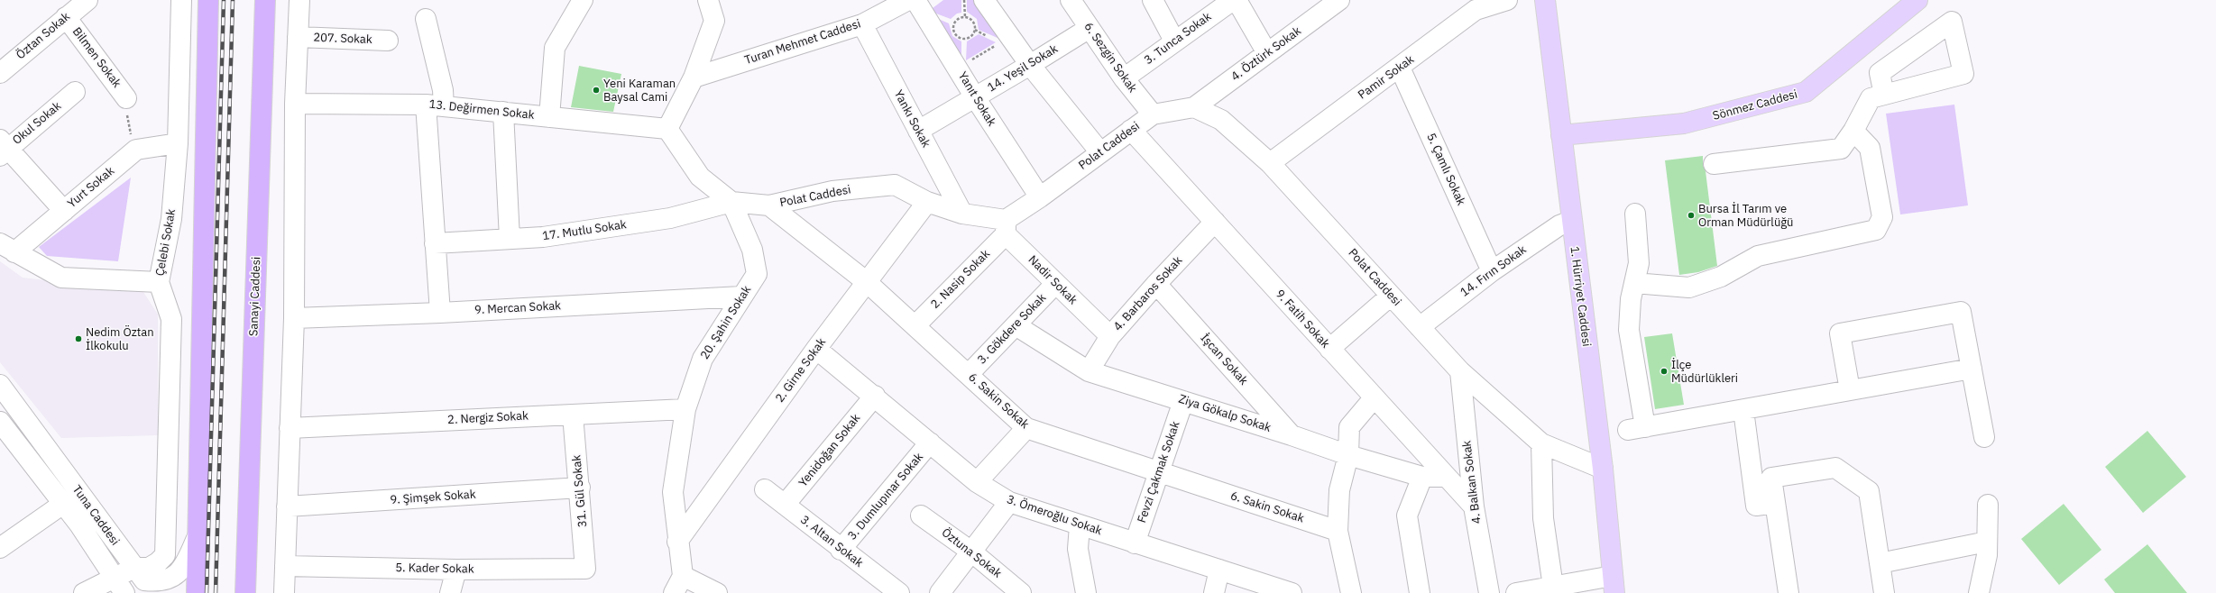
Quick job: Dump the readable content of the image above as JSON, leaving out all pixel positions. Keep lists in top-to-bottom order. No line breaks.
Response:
{"streets":{"highway":["Sanayi Caddesi"],"main road":["Sönmez Caddesi","1. Hürriyet Caddesi"],"street":["Öztan Sokak","207. Sokak","3. Tunca Sokak","Turan Mehmet Caddesi","4. Öztürk Sokak","Bilmen Sokak","6. Sezgin Sokak","14. Yeşil Sokak","Pamir Sokak","Yanıt Sokak","13. Değirmen Sokak","Yankı Sokak","Okul Sokak","Polat Caddesi","5. Çamlı Sokak","Yurt Sokak","17. Mutlu Sokak","Çelebi Sokak","14. Fırın Sokak","2. Nasip Sokak","Nadir Sokak","4. Barbaros Sokak","9. Mercan Sokak","9. Fatih Sokak","20. Şahin Sokak","3. Gökdere Sokak","İşcan Sokak","2. Girne Sokak","6. Sakin Sokak","Ziya Gökalp Sokak","2. Nergiz Sokak","Yenidoğan Sokak","Fevzi Çakmak Sokak","4. Balkan Sokak","31. Gül Sokak","3. Dumlupınar Sokak","9. Şimşek Sokak","Tuna Caddesi","3. Ömeroğlu Sokak","3. Altan Sokak","Öztuna Sokak","5. Kader Sokak"]},"crossings":[["Öztan Sokak","Bilmen Sokak"],["3. Tunca Sokak","6. Sezgin Sokak"],["Turan Mehmet Caddesi","Yankı Sokak"],["4. Öztürk Sokak","Polat Caddesi"],["6. Sezgin Sokak","14. Yeşil Sokak"],["6. Sezgin Sokak","Polat Caddesi"],["14. Yeşil Sokak","Yanıt Sokak"],["14. Yeşil Sokak","Yankı Sokak"],["Pamir Sokak","Polat Caddesi"],["Pamir Sokak","5. Çamlı Sokak"],["Yanıt Sokak","Polat Caddesi"],["Sönmez Caddesi","1. Hürriyet Caddesi"],["Yankı Sokak","Polat Caddesi"],["Polat Caddesi","17. Mutlu Sokak"],["Polat Caddesi","14. Fırın Sokak"],["Polat Caddesi","2. Nasip Sokak"],["Polat Caddesi","Nadir Sokak"],["Polat Caddesi","1. Hürriyet Caddesi"],["Polat Caddesi","9. Fatih Sokak"],["Polat Caddesi","20. Şahin Sokak"],["Polat Caddesi","2. Girne Sokak"],["Polat Caddesi","6. Sakin Sokak"],["Polat Caddesi","4. Balkan Sokak"],["5. Çamlı Sokak","14. Fırın Sokak"],["17. Mutlu Sokak","20. Şahin Sokak"],["Çelebi Sokak","Tuna Caddesi"],["14. Fırın Sokak","1. Hürriyet Caddesi"],["2. Nasip Sokak","Nadir Sokak"],["2. Nasip Sokak","6. Sakin Sokak"],["Nadir Sokak","4. Barbaros Sokak"],["Nadir Sokak","3. Gökdere Sokak"],["4. Barbaros Sokak","9. Fatih Sokak"],["4. Barbaros Sokak","İşcan Sokak"],["4. Barbaros Sokak","Ziya Gökalp Sokak"],["9. Mercan Sokak","20. Şahin Sokak"],["9. Fatih Sokak","Ziya Gökalp Sokak"],["9. Fatih Sokak","4. Balkan Sokak"],["20. Şahin Sokak","2. Girne Sokak"],["20. Şahin Sokak","2. Nergiz Sokak"],["3. Gökdere Sokak","6. Sakin Sokak"],["3. Gökdere Sokak","Ziya Gökalp Sokak"],["İşcan Sokak","Ziya Gökalp Sokak"],["2. Girne Sokak","6. Sakin Sokak"],["2. Girne Sokak","3. Ömeroğlu Sokak"],["6. Sakin Sokak","Fevzi Çakmak Sokak"],["Ziya Gökalp Sokak","Fevzi Çakmak Sokak"],["2. Nergiz Sokak","31. Gül Sokak"],["Yenidoğan Sokak","3. Ömeroğlu Sokak"],["Yenidoğan Sokak","3. Altan Sokak"],["Fevzi Çakmak Sokak","3. Ömeroğlu Sokak"],["31. Gül Sokak","9. Şimşek Sokak"],["31. Gül Sokak","5. Kader Sokak"],["3. Dumlupınar Sokak","3. Ömeroğlu Sokak"],["3. Dumlupınar Sokak","3. Altan Sokak"]],"places":["Yeni Karaman Baysal Cami","Bursa İl Tarım ve Orman Müdürlüğü","Nedim Öztan İlkokulu","İlçe Müdürlükleri"]}
